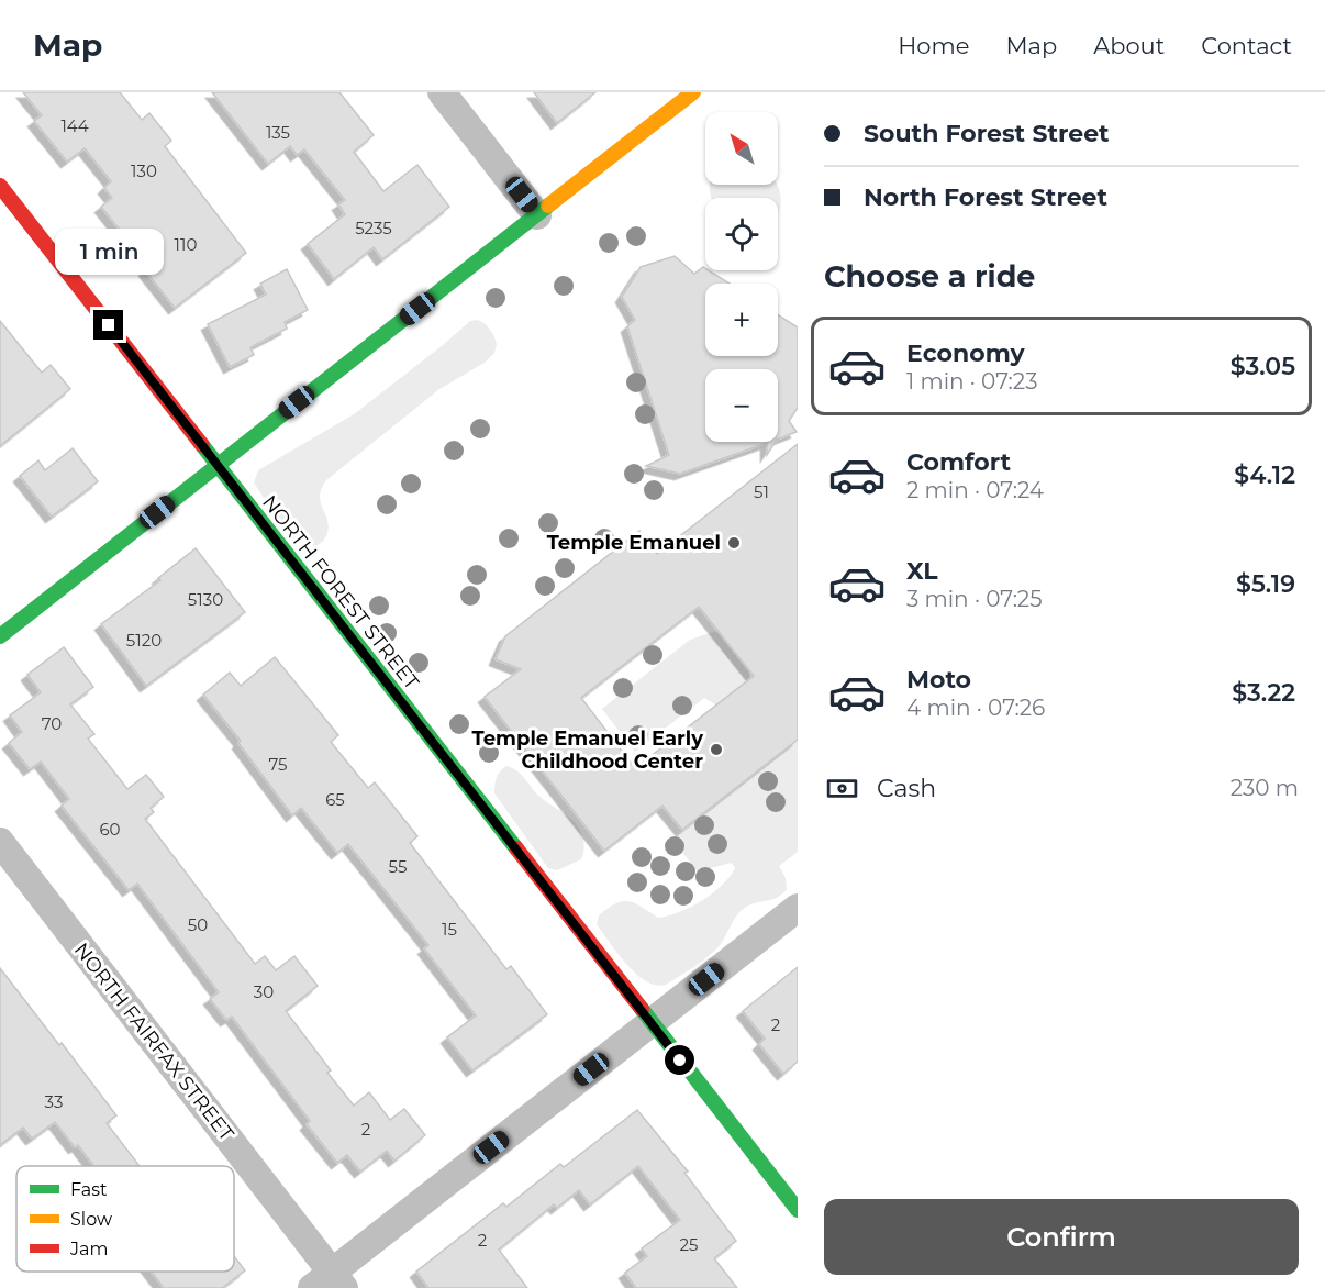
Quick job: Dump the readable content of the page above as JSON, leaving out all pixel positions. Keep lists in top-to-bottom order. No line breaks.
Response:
{"streets":{"street":["NORTH FOREST STREET","NORTH FAIRFAX STREET"]},"places":["Temple Emanuel","Temple Emanuel Early Childhood Center"],"house_numbers":["144","135","130","5235","110","51","5130","5120","70","75","65","60","55","50","15","30","2","33","2","2","25"],"legend":["Fast","Slow","Jam"],"north":"top left","page":{"header":"Map","nav":["Home","Map","About","Contact"],"banner":["South Forest Street","North Forest Street"],"map_buttons":["+","−"],"bubble":"1 min","heading":"Choose a ride","list":[{"name":"Economy","note":"1 min · 07:23","value":"$3.05"},{"name":"Comfort","note":"2 min · 07:24","value":"$4.12"},{"name":"XL","note":"3 min · 07:25","value":"$5.19"},{"name":"Moto","note":"4 min · 07:26","value":"$3.22"}],"pay":["Cash","230 m"],"buttons":"Confirm"}}
